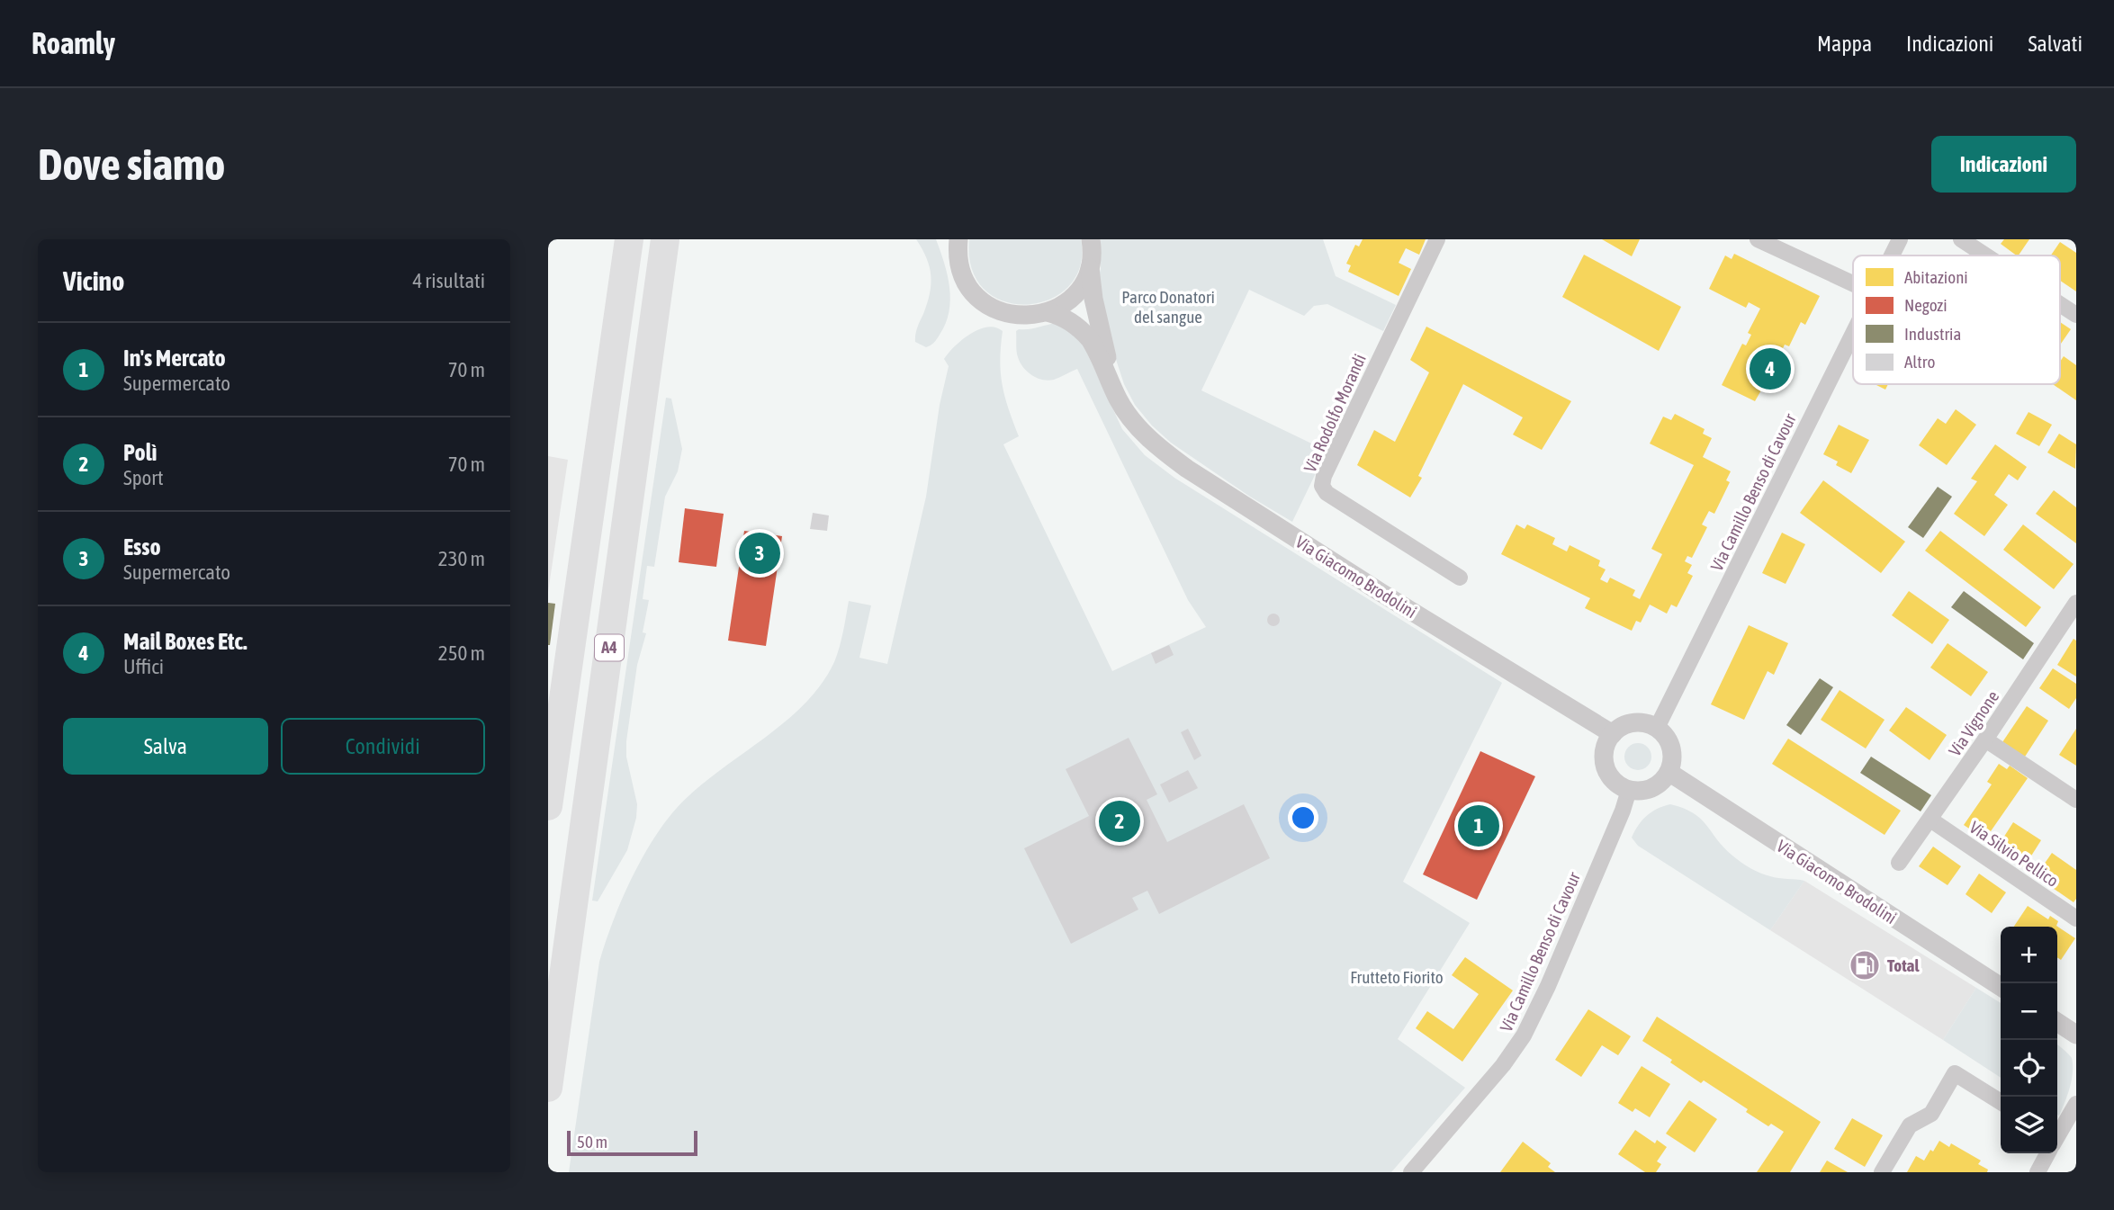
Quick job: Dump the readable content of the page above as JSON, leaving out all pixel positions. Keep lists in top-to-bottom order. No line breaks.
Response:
{"streets":{"highway":["A4"],"street":["Via Rodolfo Morandi","Via Camillo Benso di Cavour","Via Giacomo Brodolini","Via Vignone","Via Silvio Pellico"]},"crossings":[["Via Camillo Benso di Cavour","Via Giacomo Brodolini"],["Via Vignone","Via Silvio Pellico"]],"parks":["Parco Donatori del sangue","Frutteto Fiorito"],"places":{"fuel station":["Total"]},"legend":["Abitazioni","Negozi","Industria","Altro"],"scale_bar":"50 m","page":{"header":"Roamly","nav":["Mappa","Indicazioni","Salvati"],"buttons":["Indicazioni",["Salva","Condividi"]],"title":"Dove siamo","heading":["Vicino","4 risultati"],"list":[{"mark":"1","name":"In's Mercato","note":"Supermercato","value":"70 m"},{"mark":"2","name":"Polì","note":"Sport","value":"70 m"},{"mark":"3","name":"Esso","note":"Supermercato","value":"230 m"},{"mark":"4","name":"Mail Boxes Etc.","note":"Uffici","value":"250 m"}],"pins":["4","3","2","1"],"map_buttons":["+","−"],"scale":"50 m"}}
